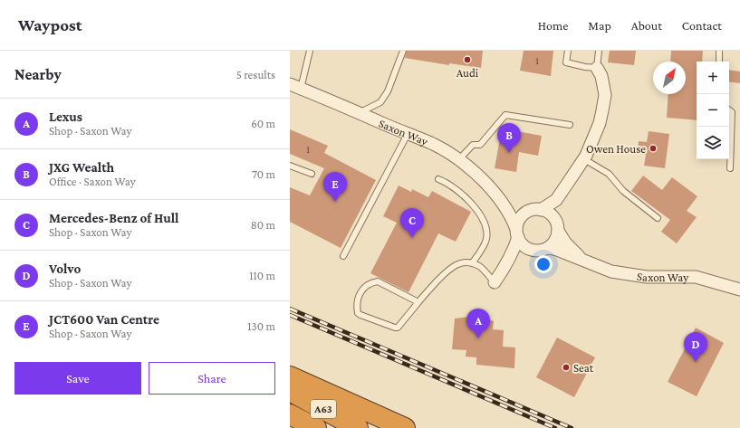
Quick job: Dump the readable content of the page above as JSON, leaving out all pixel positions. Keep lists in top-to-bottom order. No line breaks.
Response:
{"streets":{"highway":["A63"],"street":["Saxon Way"]},"places":["Audi","Owen House","Seat"],"house_numbers":["1","1"],"north":"top right","page":{"header":"Waypost","nav":["Home","Map","About","Contact"],"heading":["Nearby","5 results"],"map_buttons":["+","−"],"list":[{"mark":"A","name":"Lexus","note":"Shop · Saxon Way","value":"60 m"},{"mark":"B","name":"JXG Wealth","note":"Office · Saxon Way","value":"70 m"},{"mark":"C","name":"Mercedes-Benz of Hull","note":"Shop · Saxon Way","value":"80 m"},{"mark":"D","name":"Volvo","note":"Shop · Saxon Way","value":"110 m"},{"mark":"E","name":"JCT600 Van Centre","note":"Shop · Saxon Way","value":"130 m"}],"pins":["B","E","C","A","D"],"buttons":["Save","Share"]}}
